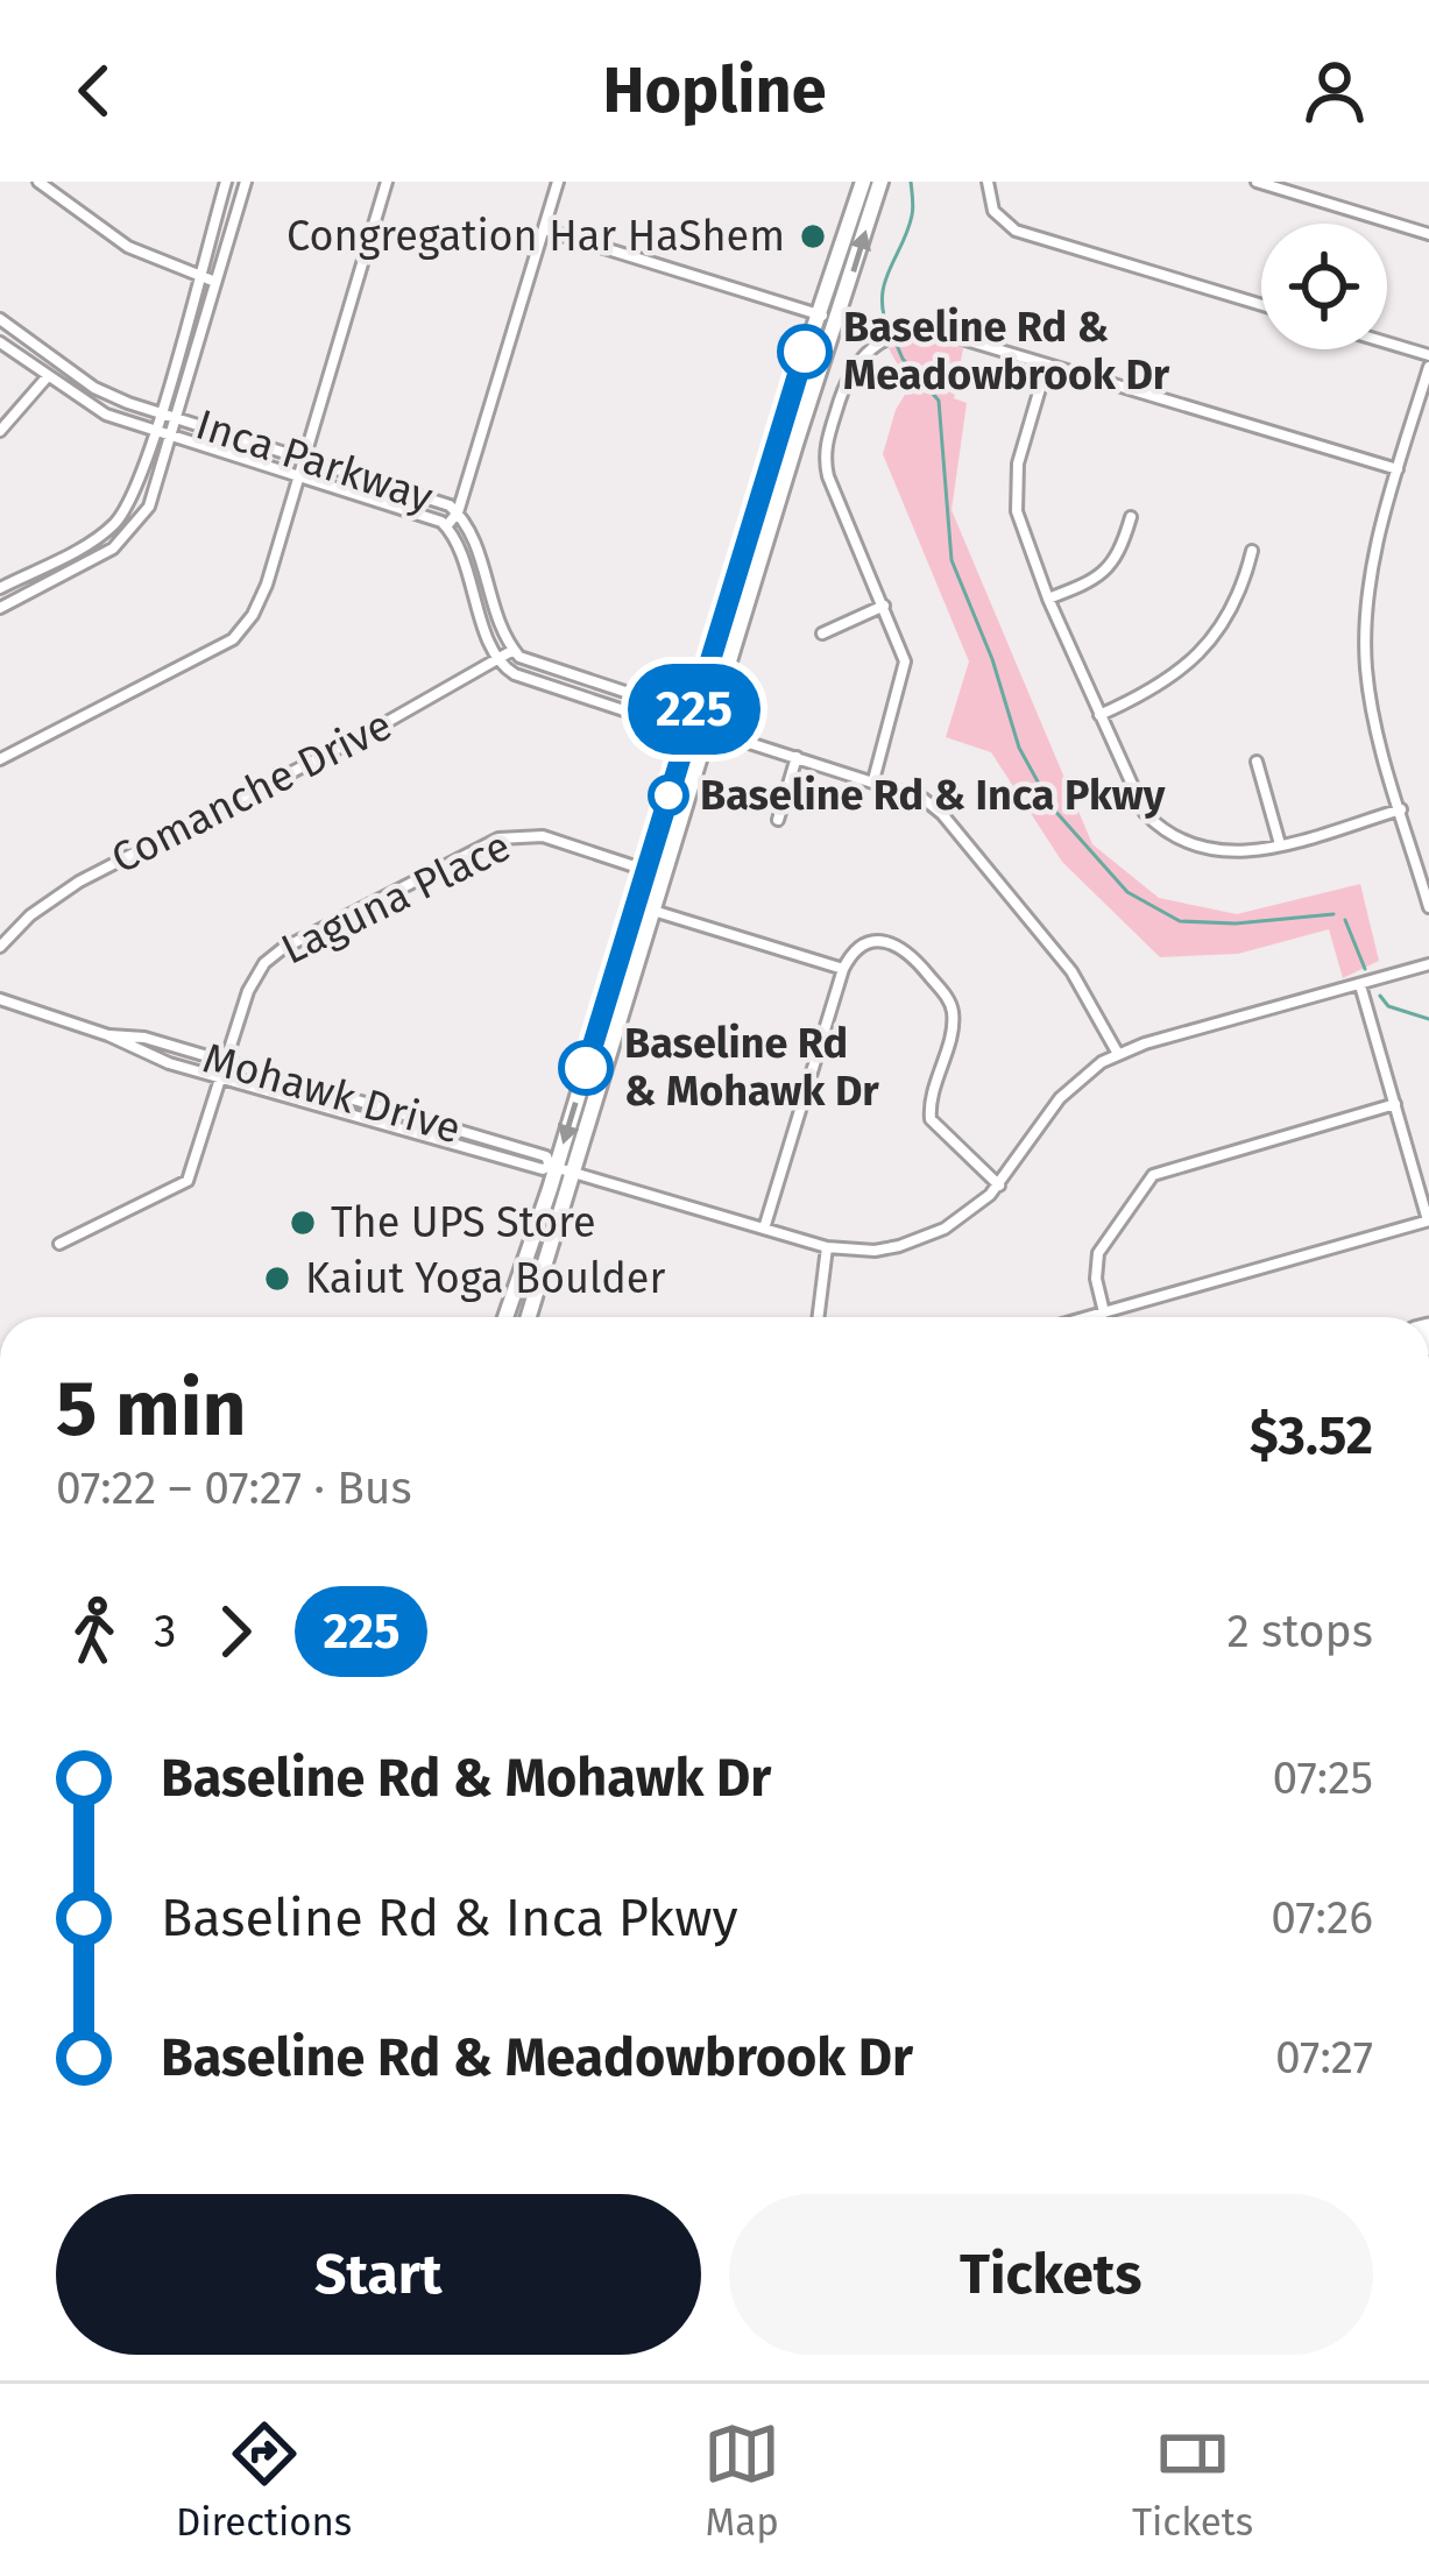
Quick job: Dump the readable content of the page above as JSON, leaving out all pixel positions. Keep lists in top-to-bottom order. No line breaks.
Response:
{"streets":{"street":["Inca Parkway","Comanche Drive","Laguna Place","Mohawk Drive"]},"crossings":[["Inca Parkway","Comanche Drive"],["Laguna Place","Mohawk Drive"]],"places":["Congregation Har HaShem","Baseline Rd & Meadowbrook Dr","Baseline Rd & Inca Pkwy","Baseline Rd & Mohawk Dr","The UPS Store","Kaiut Yoga Boulder"],"lines":["bus line 225"],"page":{"header":"Hopline","on_map":"225","heading":["5 min","07:22 – 07:27 · Bus","$3.52"],"legs":["3","225","2 stops"],"list":[{"name":"Baseline Rd & Mohawk Dr","value":"07:25"},{"name":"Baseline Rd & Inca Pkwy","value":"07:26"},{"name":"Baseline Rd & Meadowbrook Dr","value":"07:27"}],"buttons":["Start","Tickets"],"tabs":["Directions","Map","Tickets"]}}
